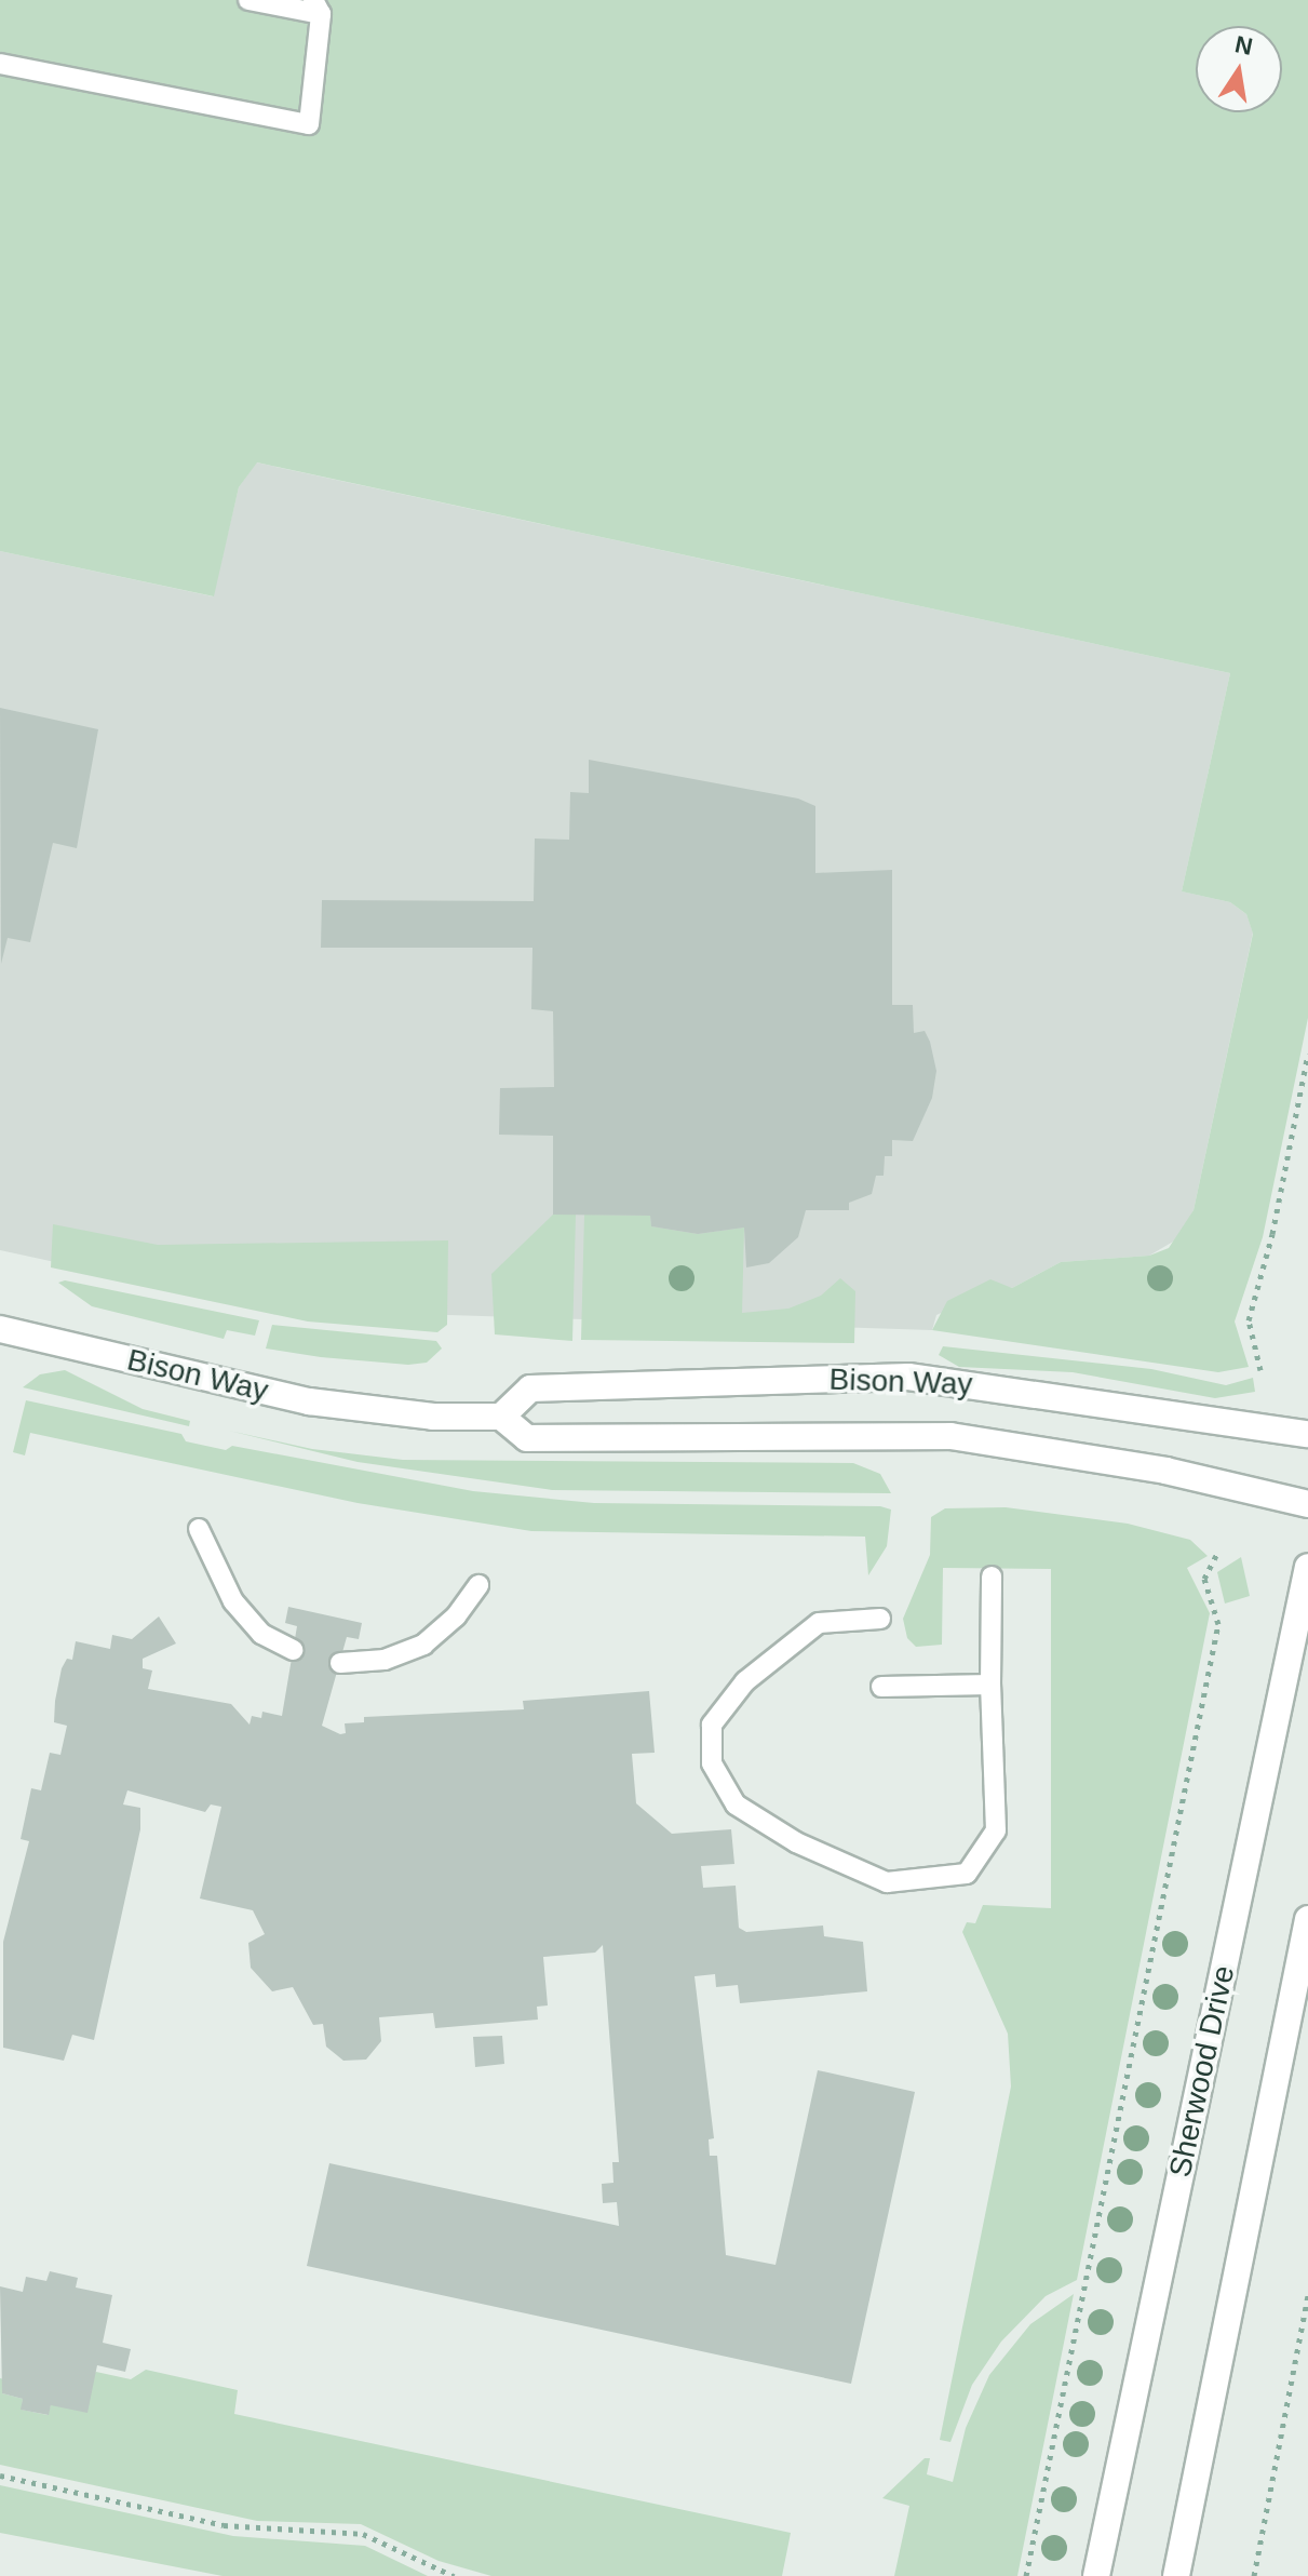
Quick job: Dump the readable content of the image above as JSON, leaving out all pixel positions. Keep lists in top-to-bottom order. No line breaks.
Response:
{"streets":{"street":["Bison Way","Sherwood Drive"]},"north":"top"}
